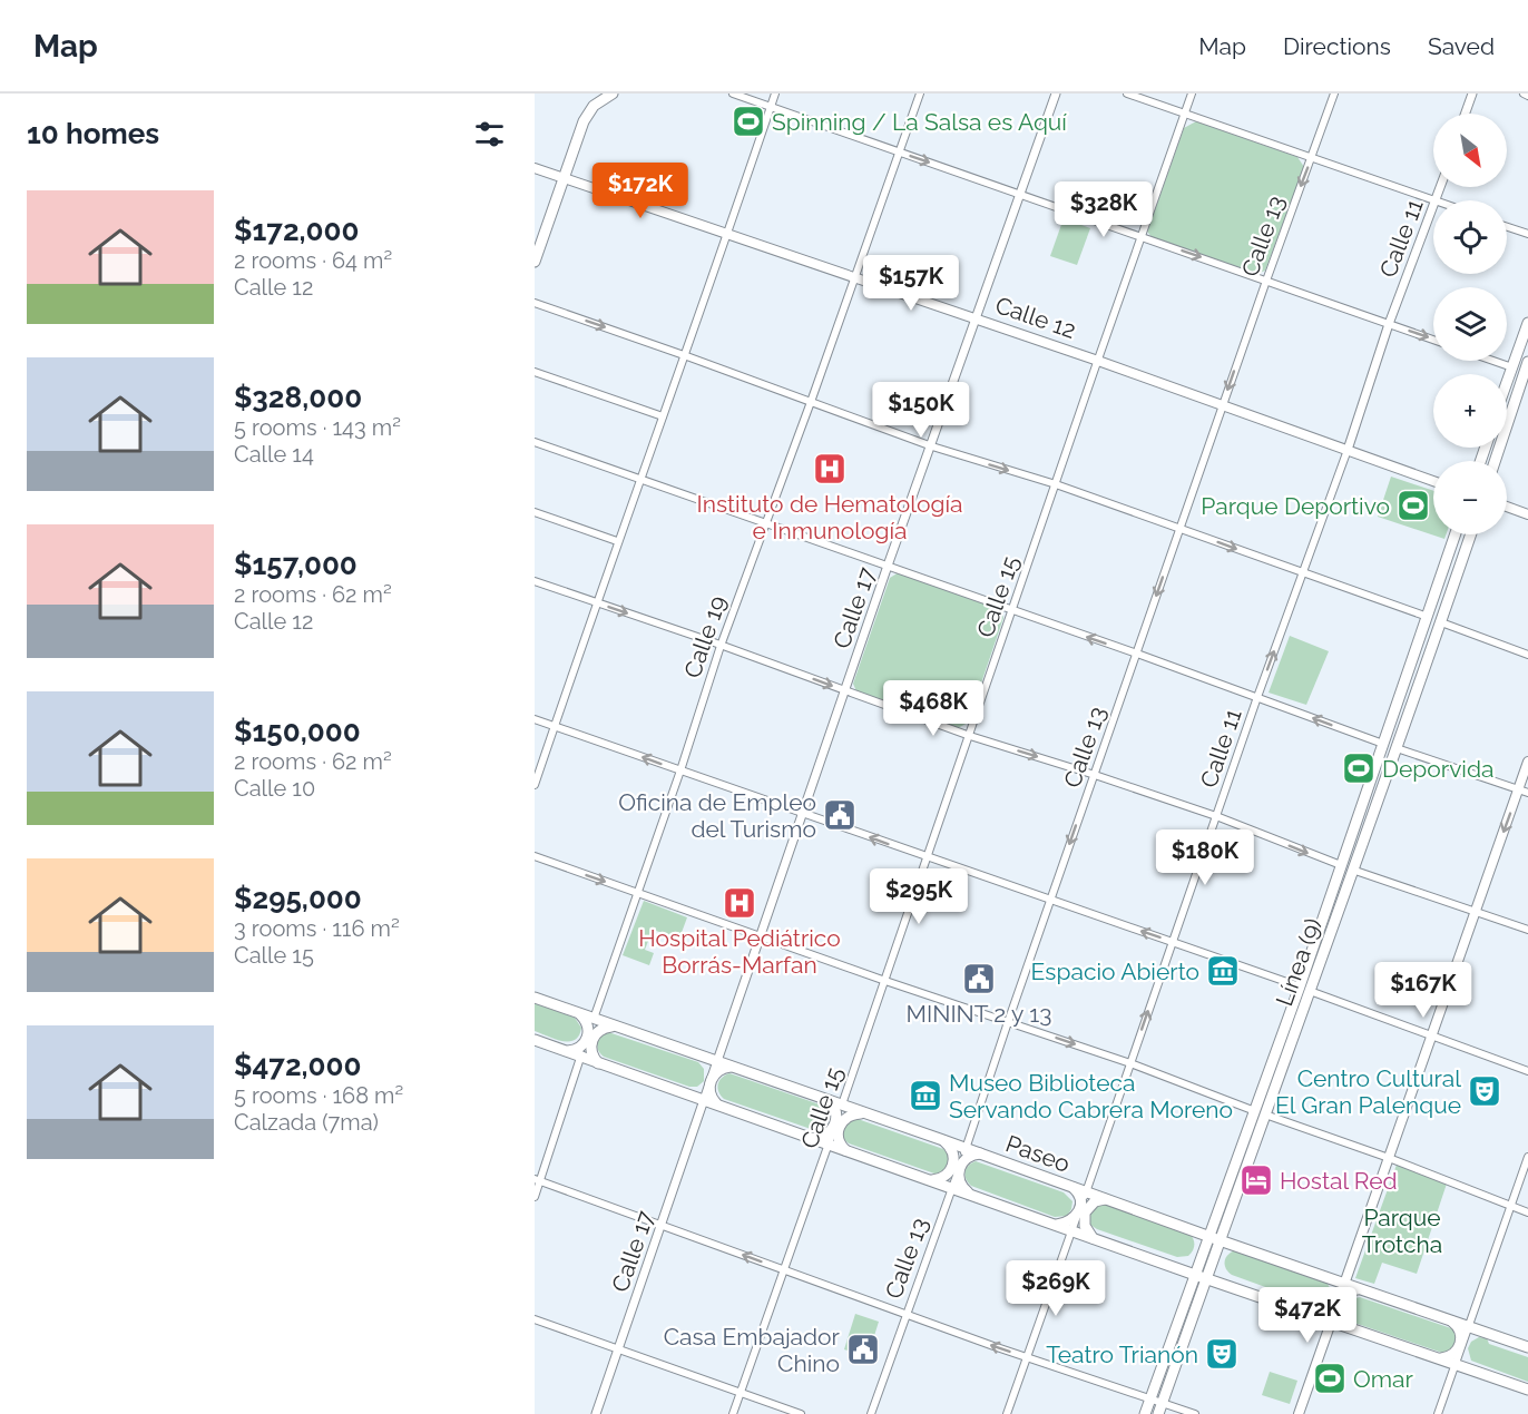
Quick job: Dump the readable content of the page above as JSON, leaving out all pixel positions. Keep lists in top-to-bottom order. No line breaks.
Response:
{"streets":{"main road":["Calle 12","Línea (9)","Paseo"],"street":["Calle 13","Calle 11","Calle 15","Calle 17","Calle 19"]},"crossings":[["Calle 13","Calle 12"],["Calle 13","Paseo"],["Calle 11","Calle 12"],["Calle 11","Paseo"],["Calle 12","Calle 15"],["Calle 12","Calle 17"],["Calle 12","Calle 19"],["Calle 15","Paseo"],["Calle 17","Paseo"],["Calle 19","Paseo"],["Línea (9)","Paseo"]],"one_way":["Calle 13"],"parks":["Parque Trotcha"],"places":{"sports":["Spinning / La Salsa es Aquí","Parque Deportivo","Deporvida","Omar"],"hospital":["Instituto de Hematología e Inmunología","Hospital Pediátrico Borrás-Marfan"],"public building":["Oficina de Empleo del Turismo","MININT 2 y 13","Casa Embajador Chino"],"museum":["Espacio Abierto","Museo Biblioteca Servando Cabrera Moreno"],"theatre":["Centro Cultural El Gran Palenque","Teatro Trianón"],"hotel":["Hostal Red"]},"north":"bottom right","page":{"header":"Map","nav":["Map","Directions","Saved"],"heading":"10 homes","map_buttons":["+","−"],"price":["$172K","$328K","$157K","$150K","$468K","$180K","$295K","$167K","$269K","$472K"],"list":[{"name":"$172,000","note":"2 rooms · 64 m² · Calle 12"},{"name":"$328,000","note":"5 rooms · 143 m² · Calle 14"},{"name":"$157,000","note":"2 rooms · 62 m² · Calle 12"},{"name":"$150,000","note":"2 rooms · 62 m² · Calle 10"},{"name":"$295,000","note":"3 rooms · 116 m² · Calle 15"},{"name":"$472,000","note":"5 rooms · 168 m² · Calzada (7ma)"}]}}
